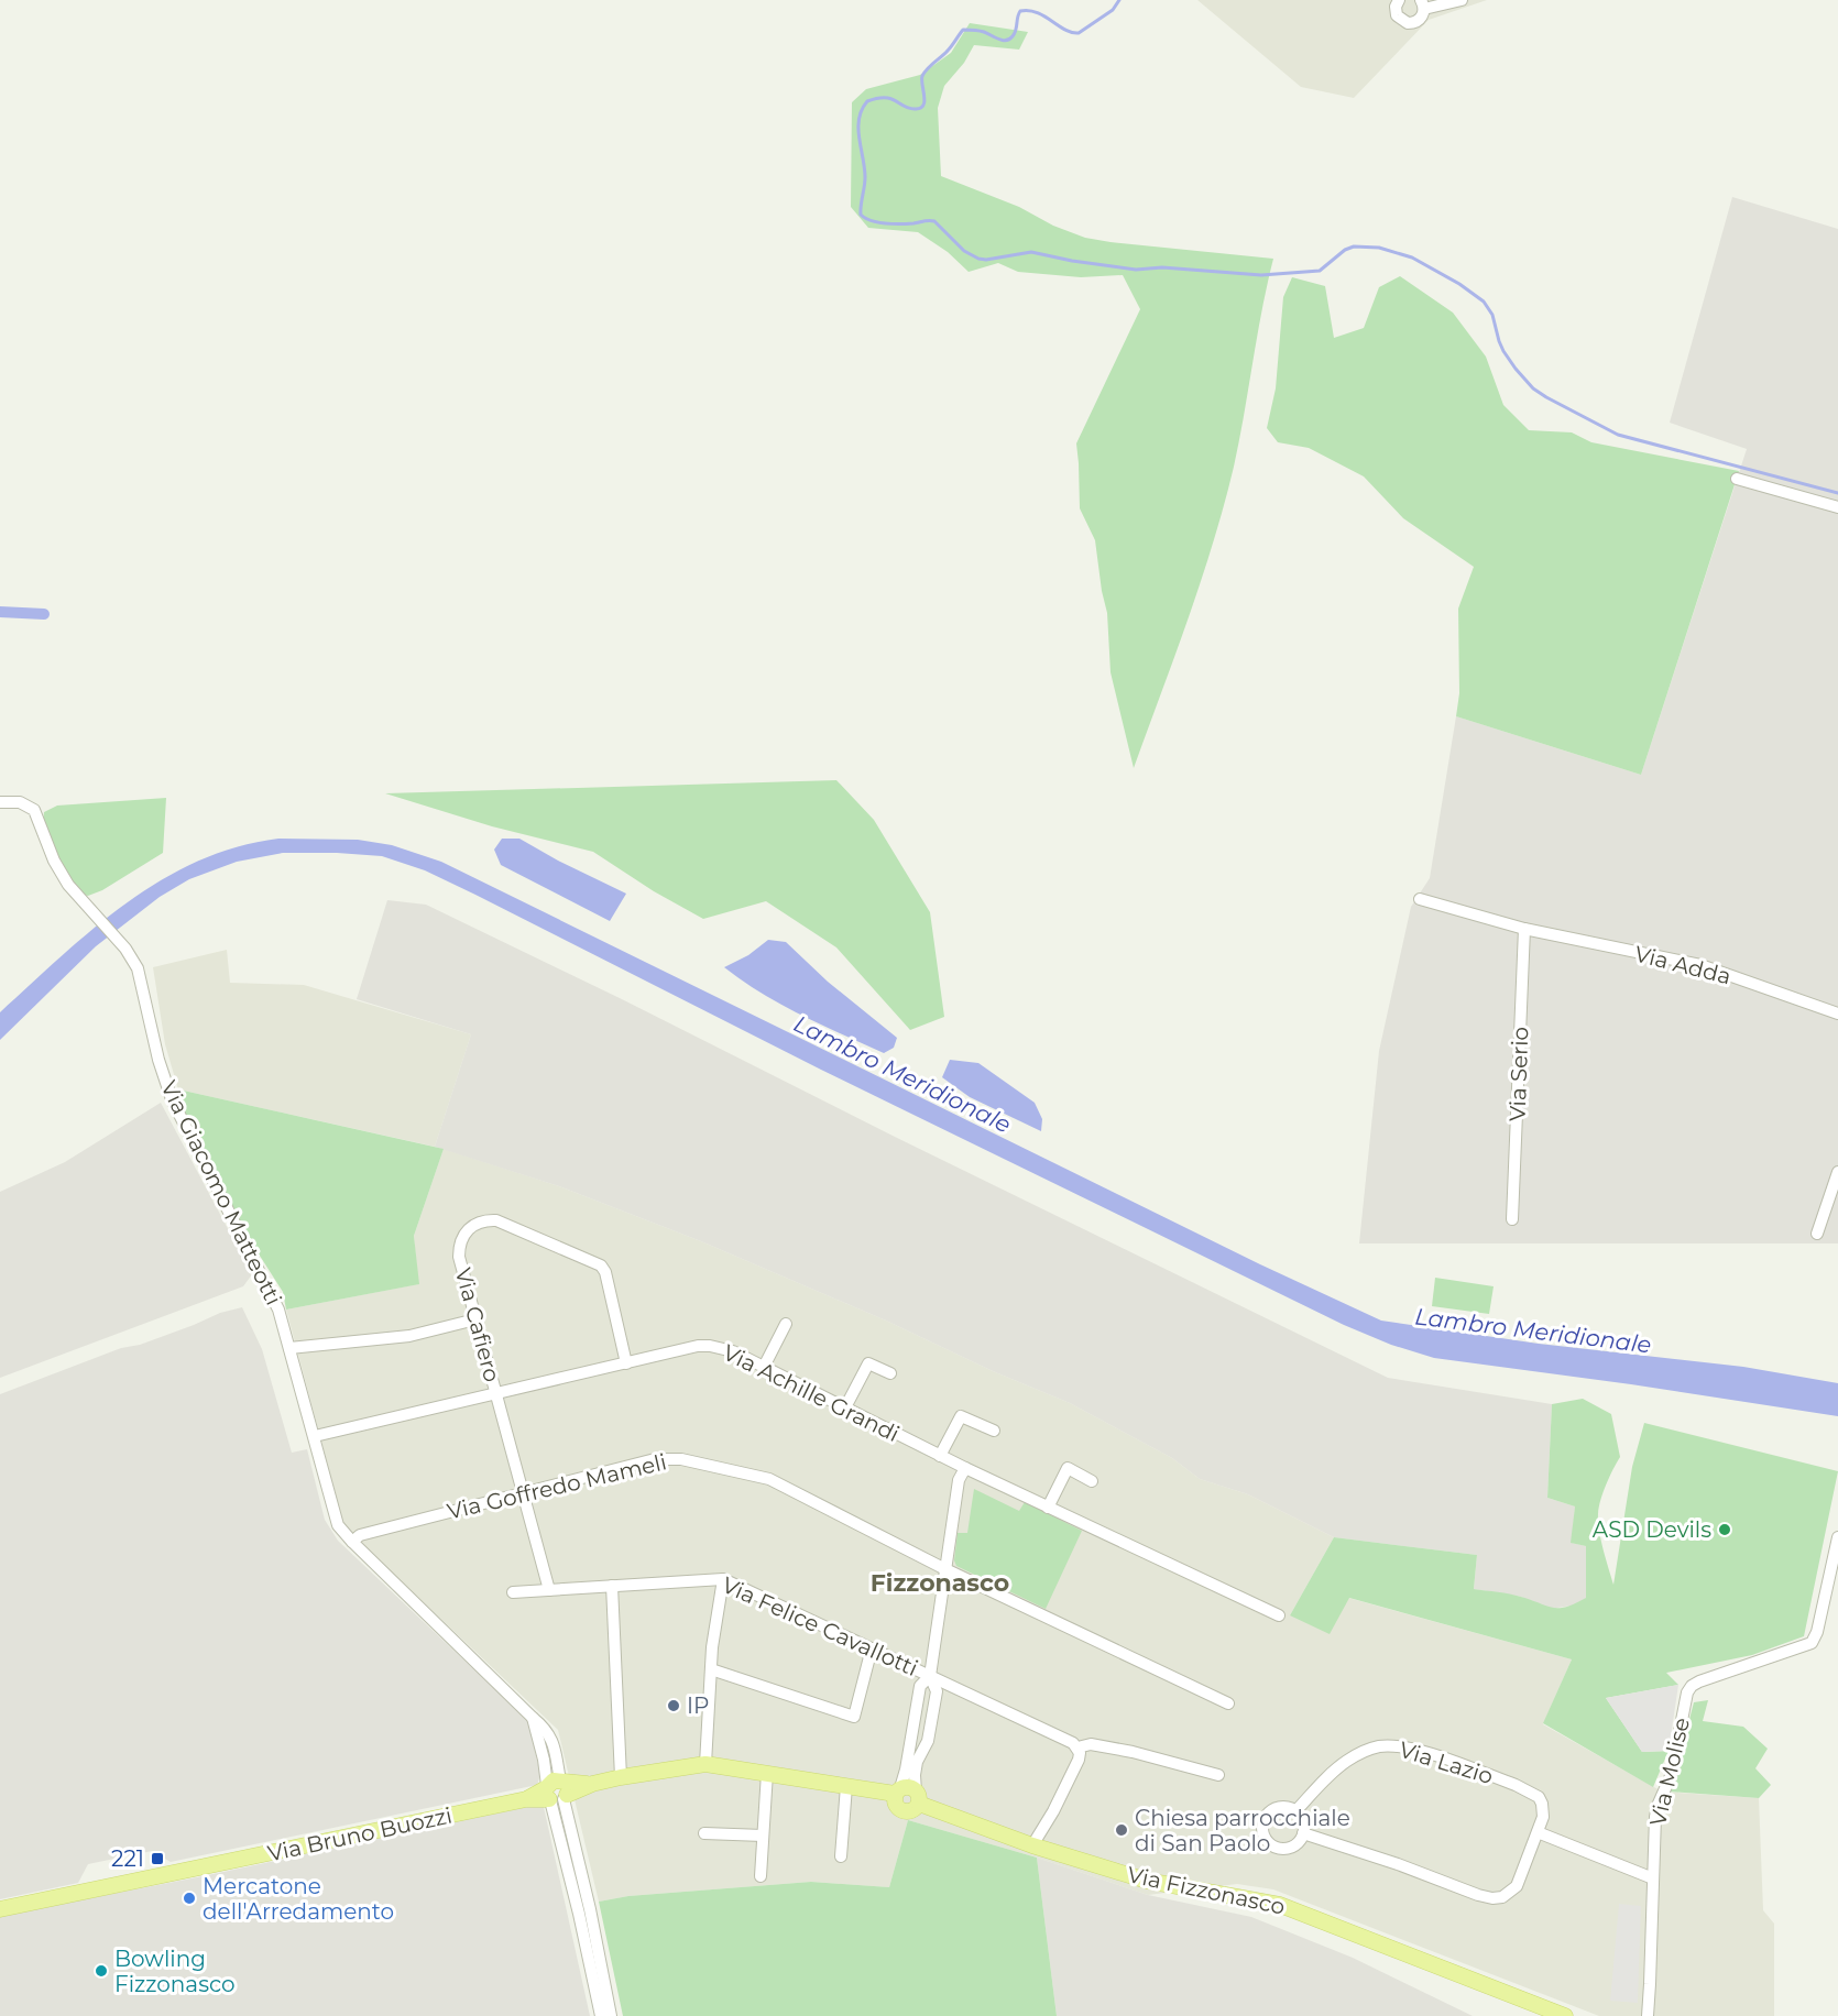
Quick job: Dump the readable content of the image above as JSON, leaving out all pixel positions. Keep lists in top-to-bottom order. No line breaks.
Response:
{"streets":{"main road":["Via Bruno Buozzi","Via Fizzonasco"],"street":["Via Adda","Via Serio","Via Giacomo Matteotti","Via Cafiero","Via Achille Grandi","Via Goffredo Mameli","Via Felice Cavallotti","Via Lazio","Via Molise"]},"crossings":[["Via Adda","Via Serio"],["Via Giacomo Matteotti","Via Achille Grandi"],["Via Giacomo Matteotti","Via Goffredo Mameli"],["Via Giacomo Matteotti","Via Bruno Buozzi"],["Via Giacomo Matteotti","Via Fizzonasco"],["Via Cafiero","Via Achille Grandi"],["Via Cafiero","Via Goffredo Mameli"],["Via Cafiero","Via Felice Cavallotti"],["Via Bruno Buozzi","Via Fizzonasco"]],"districts":["Fizzonasco"],"water":["Lambro Meridionale"],"places":{"other":["ASD Devils","IP","Chiesa parrocchiale di San Paolo","Mercatone dell'Arredamento","Bowling Fizzonasco"],"transit":["221"]}}
